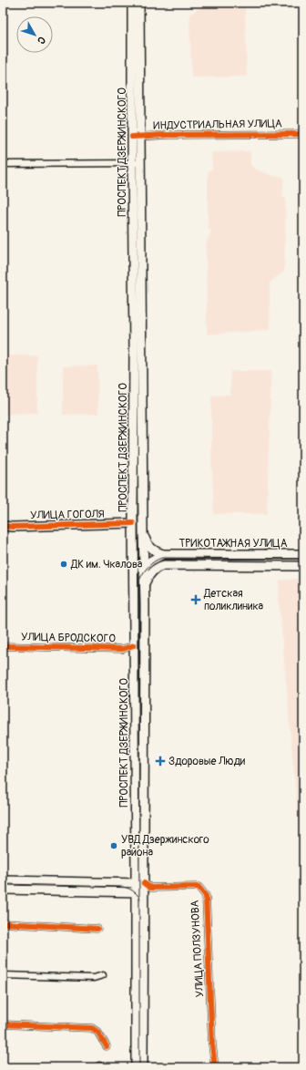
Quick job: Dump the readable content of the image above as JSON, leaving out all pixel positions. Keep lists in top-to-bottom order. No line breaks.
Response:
{"streets":{"main road":["ПРОСПЕКТ ДЗЕРЖИНСКОГО","УЛИЦА ГОГОЛЯ","ТРИКОТАЖНАЯ УЛИЦА"],"street":["ИНДУСТРИАЛЬНАЯ УЛИЦА","УЛИЦА БРОДСКОГО","УЛИЦА ПОЛЗУНОВА"]},"crossings":[["ИНДУСТРИАЛЬНАЯ УЛИЦА","ПРОСПЕКТ ДЗЕРЖИНСКОГО"],["ПРОСПЕКТ ДЗЕРЖИНСКОГО","УЛИЦА ГОГОЛЯ"],["ПРОСПЕКТ ДЗЕРЖИНСКОГО","УЛИЦА БРОДСКОГО"],["ПРОСПЕКТ ДЗЕРЖИНСКОГО","УЛИЦА ПОЛЗУНОВА"]],"places":{"other":["ДК им. Чкалова","УВД Дзержинского района"],"health":["Детская поликлиника","Здоровые Люди"]},"north":"bottom right"}
